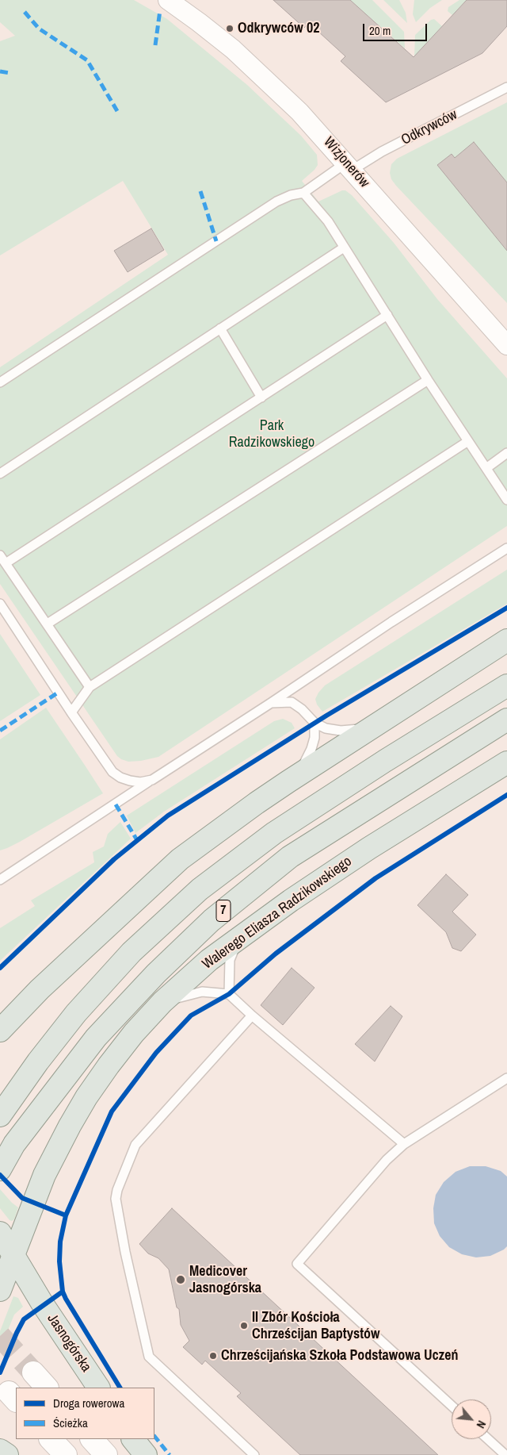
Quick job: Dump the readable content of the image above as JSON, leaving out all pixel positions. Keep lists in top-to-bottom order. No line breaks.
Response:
{"streets":{"main road":["7","Walerego Eliasza Radzikowskiego","Jasnogórska"],"street":["Wizjonerów"],"lane":["Odkrywców"]},"crossings":[["Odkrywców","Wizjonerów"],["Walerego Eliasza Radzikowskiego","Jasnogórska"]],"parks":["Park Radzikowskiego"],"places":["Odkrywców 02","Medicover Jasnogórska","II Zbór Kościoła Chrześcijan Baptystów","Chrześcijańska Szkoła Podstawowa Uczeń"],"legend":["Droga rowerowa","Ścieżka"],"scale_bar":"20 m","north":"bottom right"}
